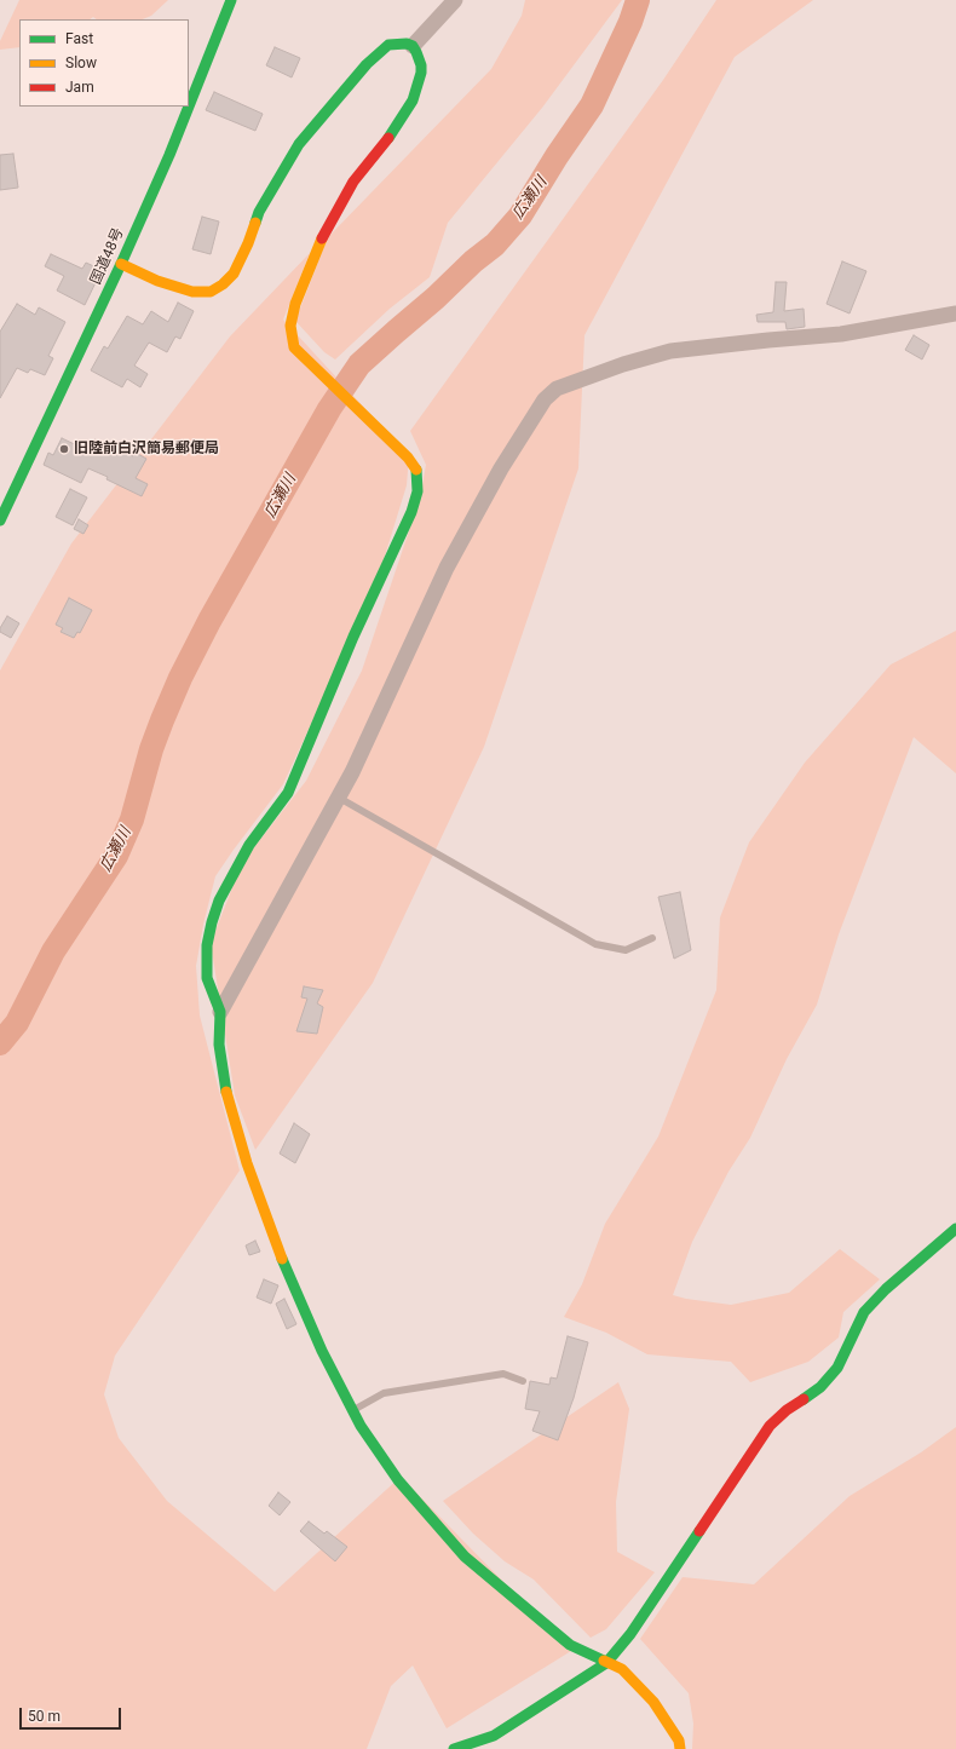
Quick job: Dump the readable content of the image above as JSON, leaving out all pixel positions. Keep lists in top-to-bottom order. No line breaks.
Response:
{"streets":{"main road":["国道48号"]},"water":["広瀬川"],"places":["旧陸前白沢簡易郵便局"],"legend":["Fast","Slow","Jam"],"scale_bar":"50 m"}
